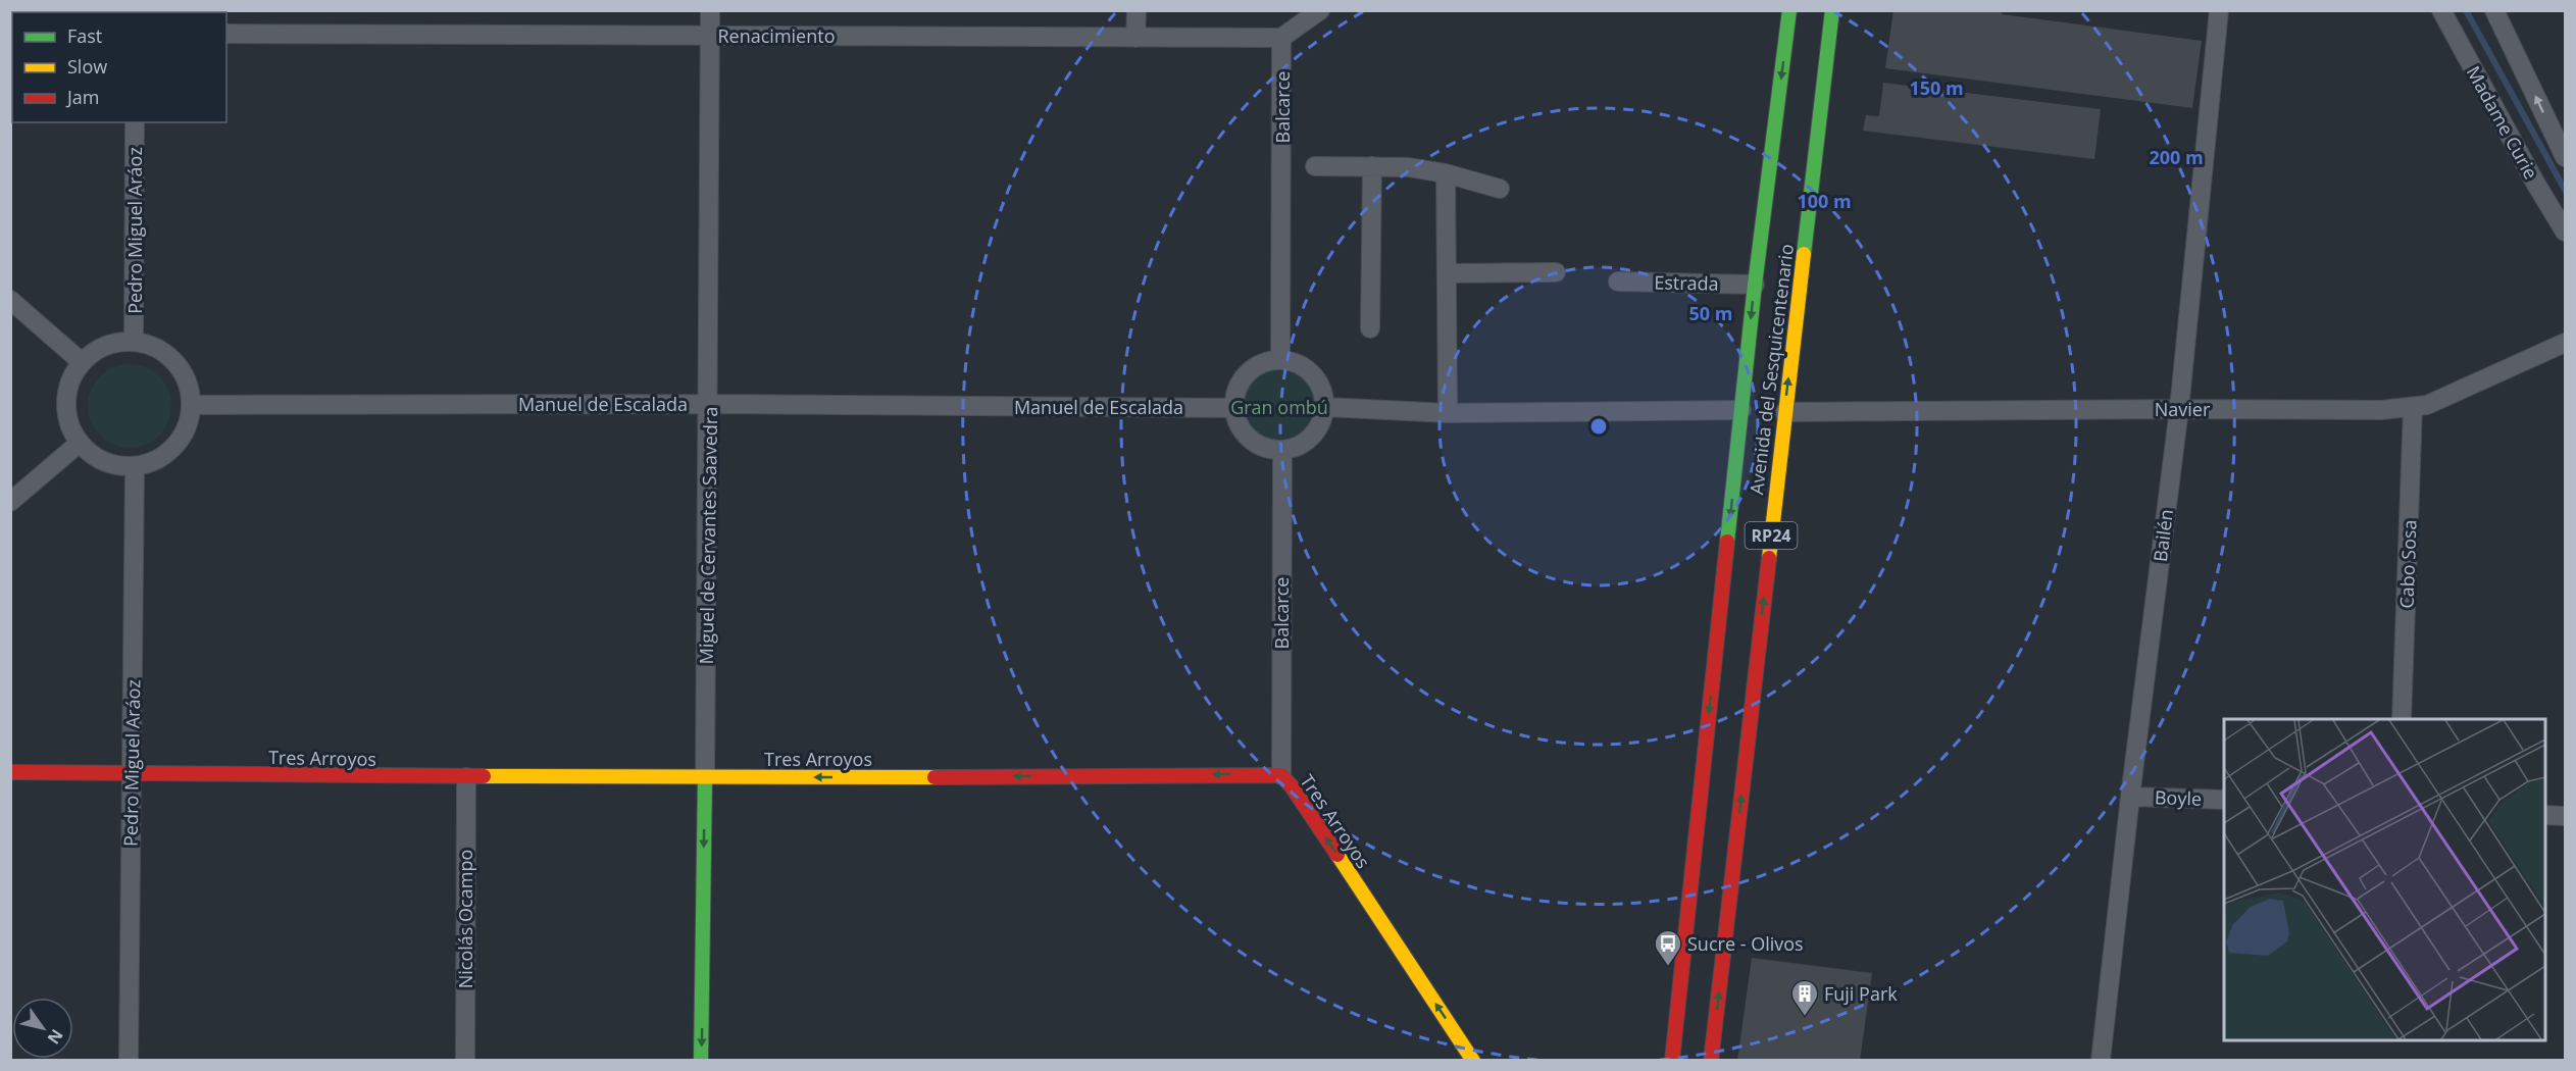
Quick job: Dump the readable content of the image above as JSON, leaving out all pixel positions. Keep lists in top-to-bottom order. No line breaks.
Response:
{"streets":{"main road":["Avenida del Sesquicentenario","Miguel de Cervantes Saavedra","RP24","Tres Arroyos"],"street":["Renacimiento","Balcarce","Madame Curie","Pedro Miguel Aráoz","Estrada","Manuel de Escalada","Navier","Bailén","Cabo Sosa","Boyle","Nicolás Ocampo"]},"crossings":[["Renacimiento","Balcarce"],["Renacimiento","Miguel de Cervantes Saavedra"],["Balcarce","Manuel de Escalada"],["Balcarce","Tres Arroyos"],["Pedro Miguel Aráoz","Manuel de Escalada"],["Pedro Miguel Aráoz","Tres Arroyos"],["Estrada","Avenida del Sesquicentenario"],["Avenida del Sesquicentenario","Navier"],["Manuel de Escalada","Miguel de Cervantes Saavedra"],["Navier","Bailén"],["Navier","Cabo Sosa"],["Miguel de Cervantes Saavedra","Tres Arroyos"],["Bailén","Boyle"],["Tres Arroyos","Nicolás Ocampo"]],"one_way":["Tres Arroyos"],"parks":["Gran ombú"],"places":{"bus stop":["Sucre - Olivos"],"building":["Fuji Park"]},"legend":["Fast","Slow","Jam"],"north":"bottom right","rings":["150 m","200 m","100 m","50 m"]}
